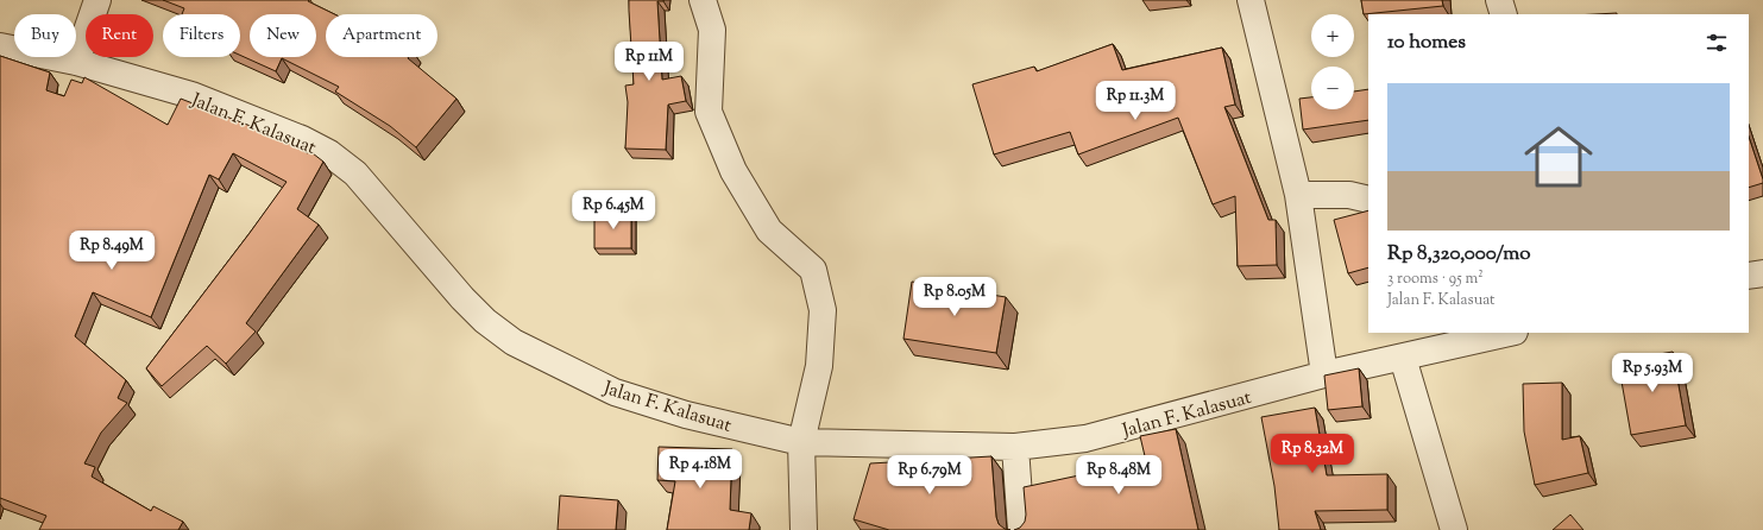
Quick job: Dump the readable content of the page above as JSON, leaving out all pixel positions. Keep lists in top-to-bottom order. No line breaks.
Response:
{"streets":{"street":["Jalan F. Kalasuat"]},"page":{"map_buttons":["+","−"],"chip":["Buy","Rent","Filters","New","Apartment"],"heading":"10 homes","price":["Rp 11M","Rp 11.3M","Rp 6.45M","Rp 8.49M","Rp 8.05M","Rp 5.93M","Rp 8.32M","Rp 4.18M","Rp 6.79M","Rp 8.48M"],"list":[{"name":"Rp 8,320,000/mo","note":"3 rooms · 95 m² · Jalan F. Kalasuat"}]}}
